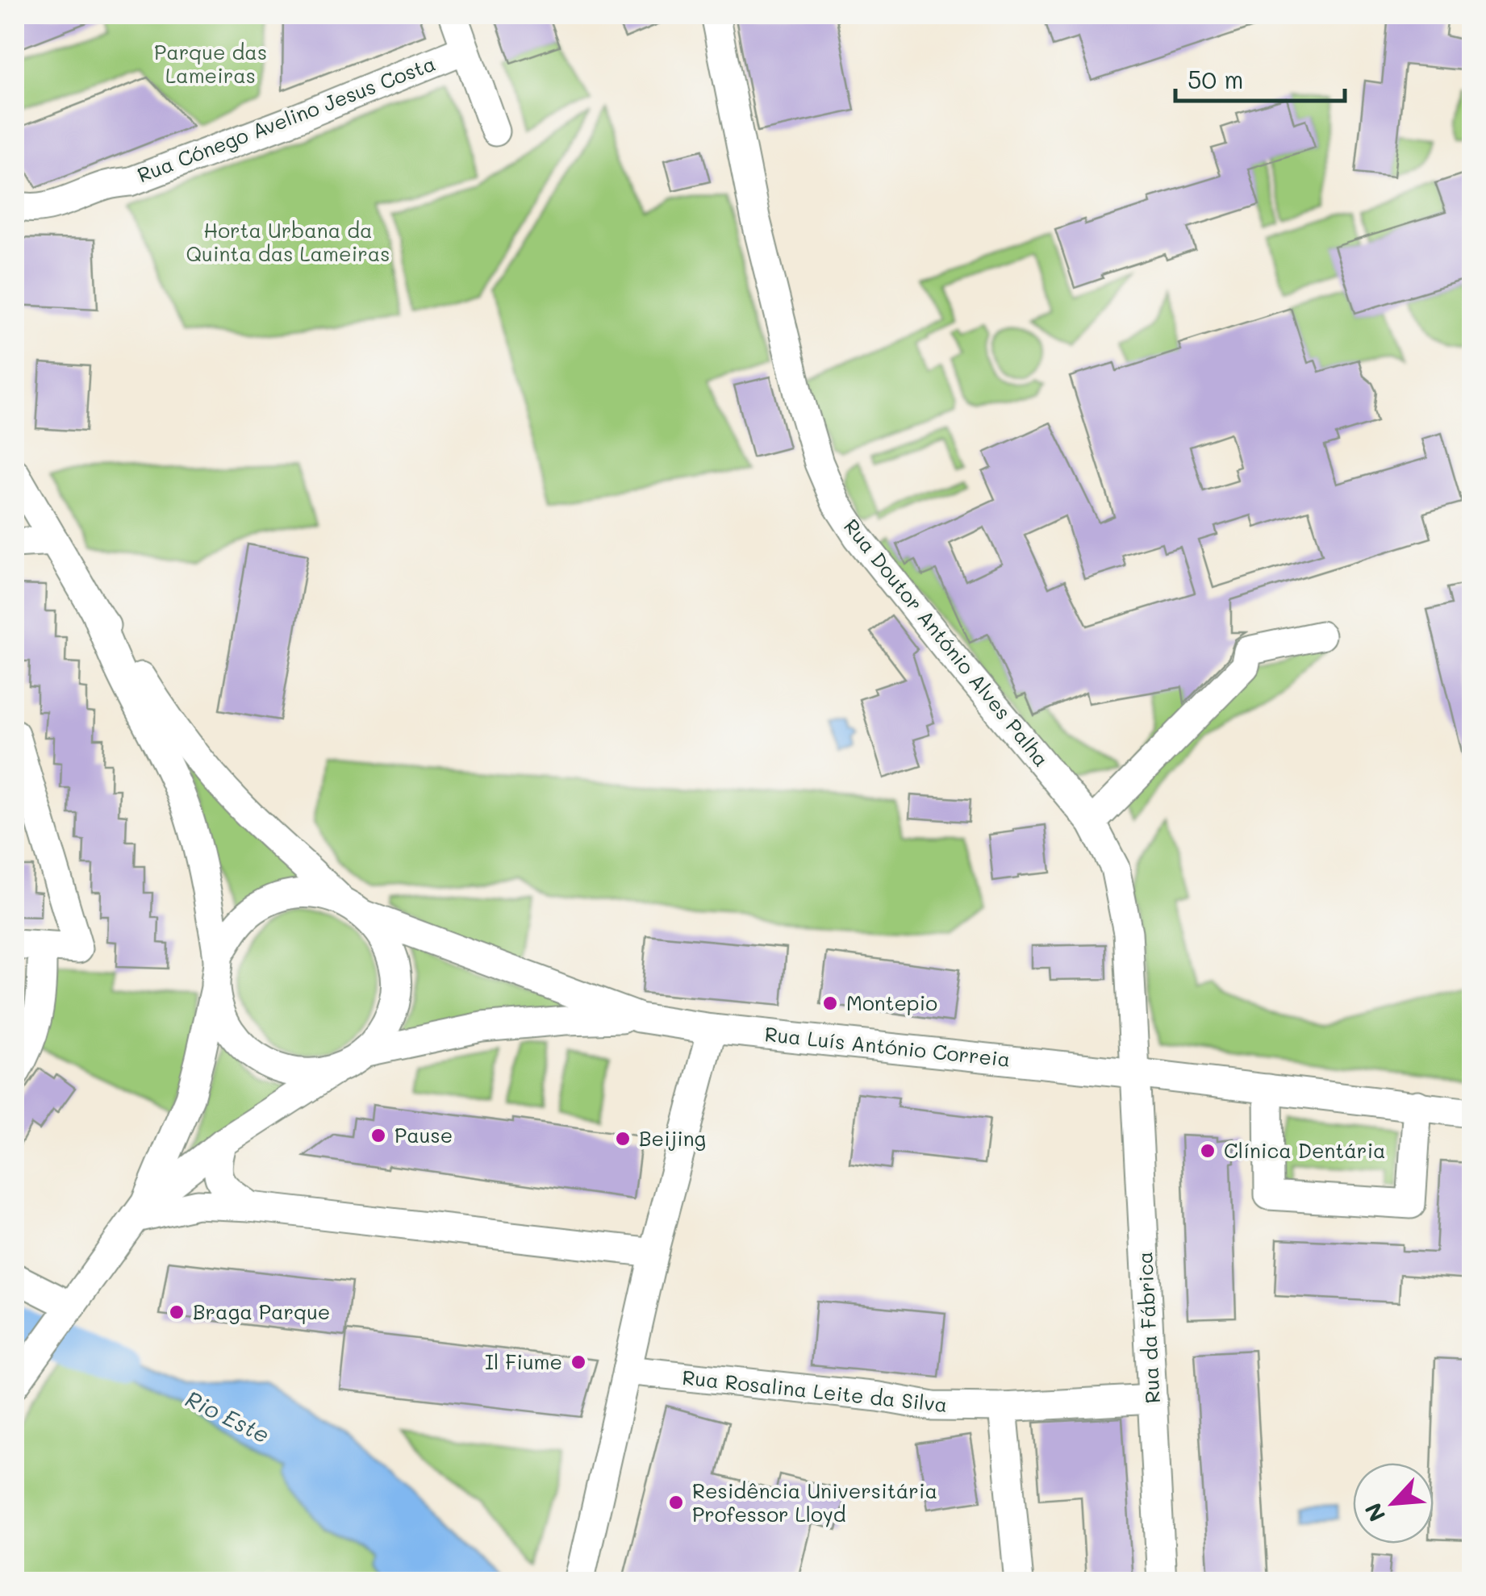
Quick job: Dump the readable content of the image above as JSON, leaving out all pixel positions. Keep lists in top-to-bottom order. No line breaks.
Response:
{"streets":{"street":["Rua Cónego Avelino Jesus Costa","Rua Doutor António Alves Palha","Rua Luís António Correia","Rua da Fábrica","Rua Rosalina Leite da Silva"]},"crossings":[["Rua Doutor António Alves Palha","Rua Luís António Correia"],["Rua Doutor António Alves Palha","Rua da Fábrica"],["Rua Luís António Correia","Rua da Fábrica"],["Rua da Fábrica","Rua Rosalina Leite da Silva"]],"water":["Rio Este"],"parks":["Parque das Lameiras","Horta Urbana da Quinta das Lameiras"],"places":["Montepio","Pause","Beijing","Clínica Dentária","Braga Parque","Il Fiume","Residência Universitária Professor Lloyd"],"scale_bar":"50 m","north":"bottom left"}
